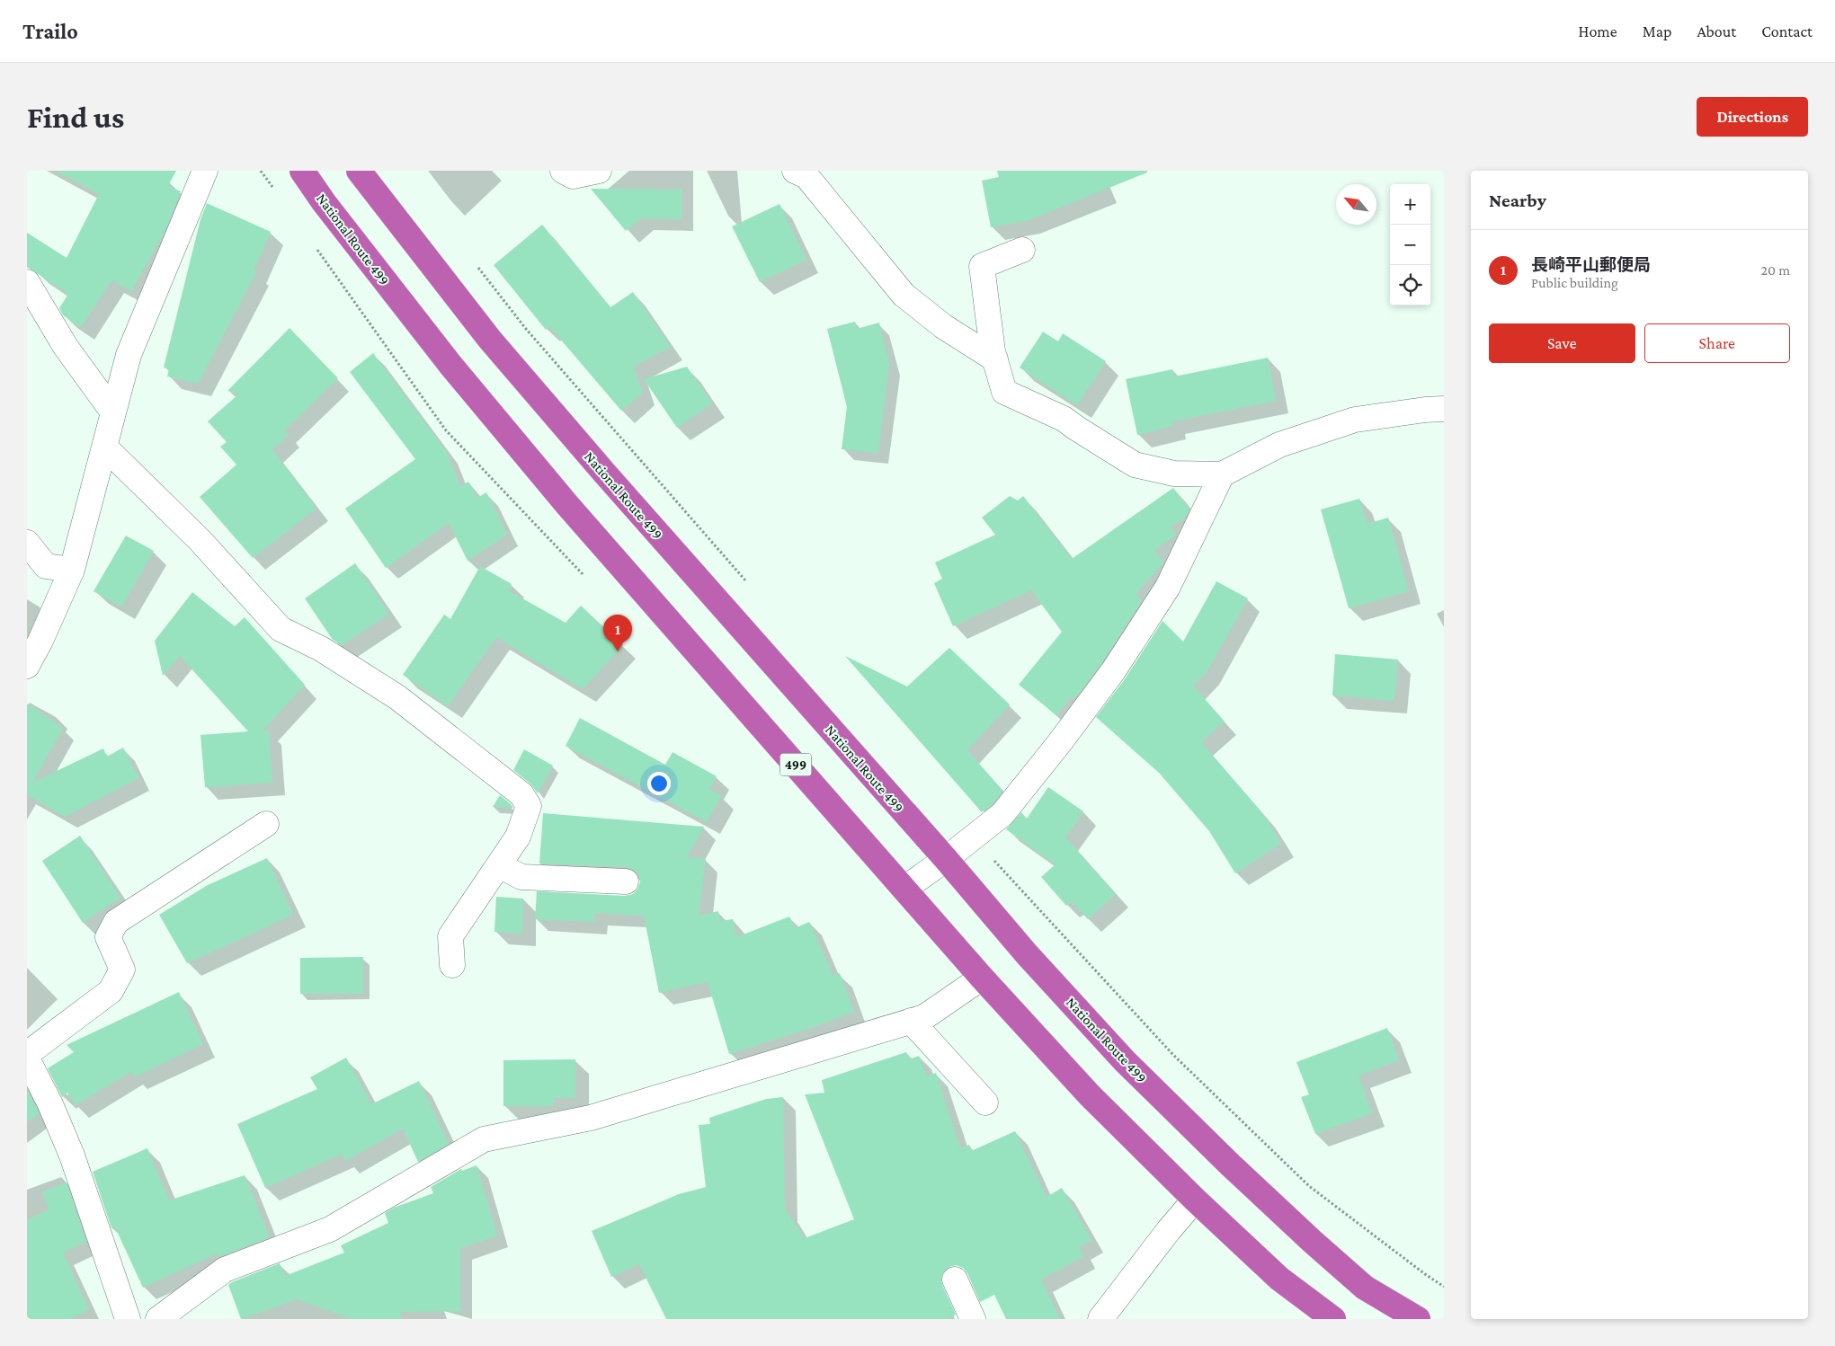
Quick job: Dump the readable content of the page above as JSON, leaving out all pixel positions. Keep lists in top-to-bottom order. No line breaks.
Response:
{"streets":{"highway":["National Route 499","499"]},"north":"top left","page":{"header":"Trailo","nav":["Home","Map","About","Contact"],"buttons":["Directions",["Save","Share"]],"title":"Find us","heading":"Nearby","map_buttons":["+","−"],"list":[{"mark":"1","name":"長崎平山郵便局","note":"Public building","value":"20 m"}],"pins":"1"}}
